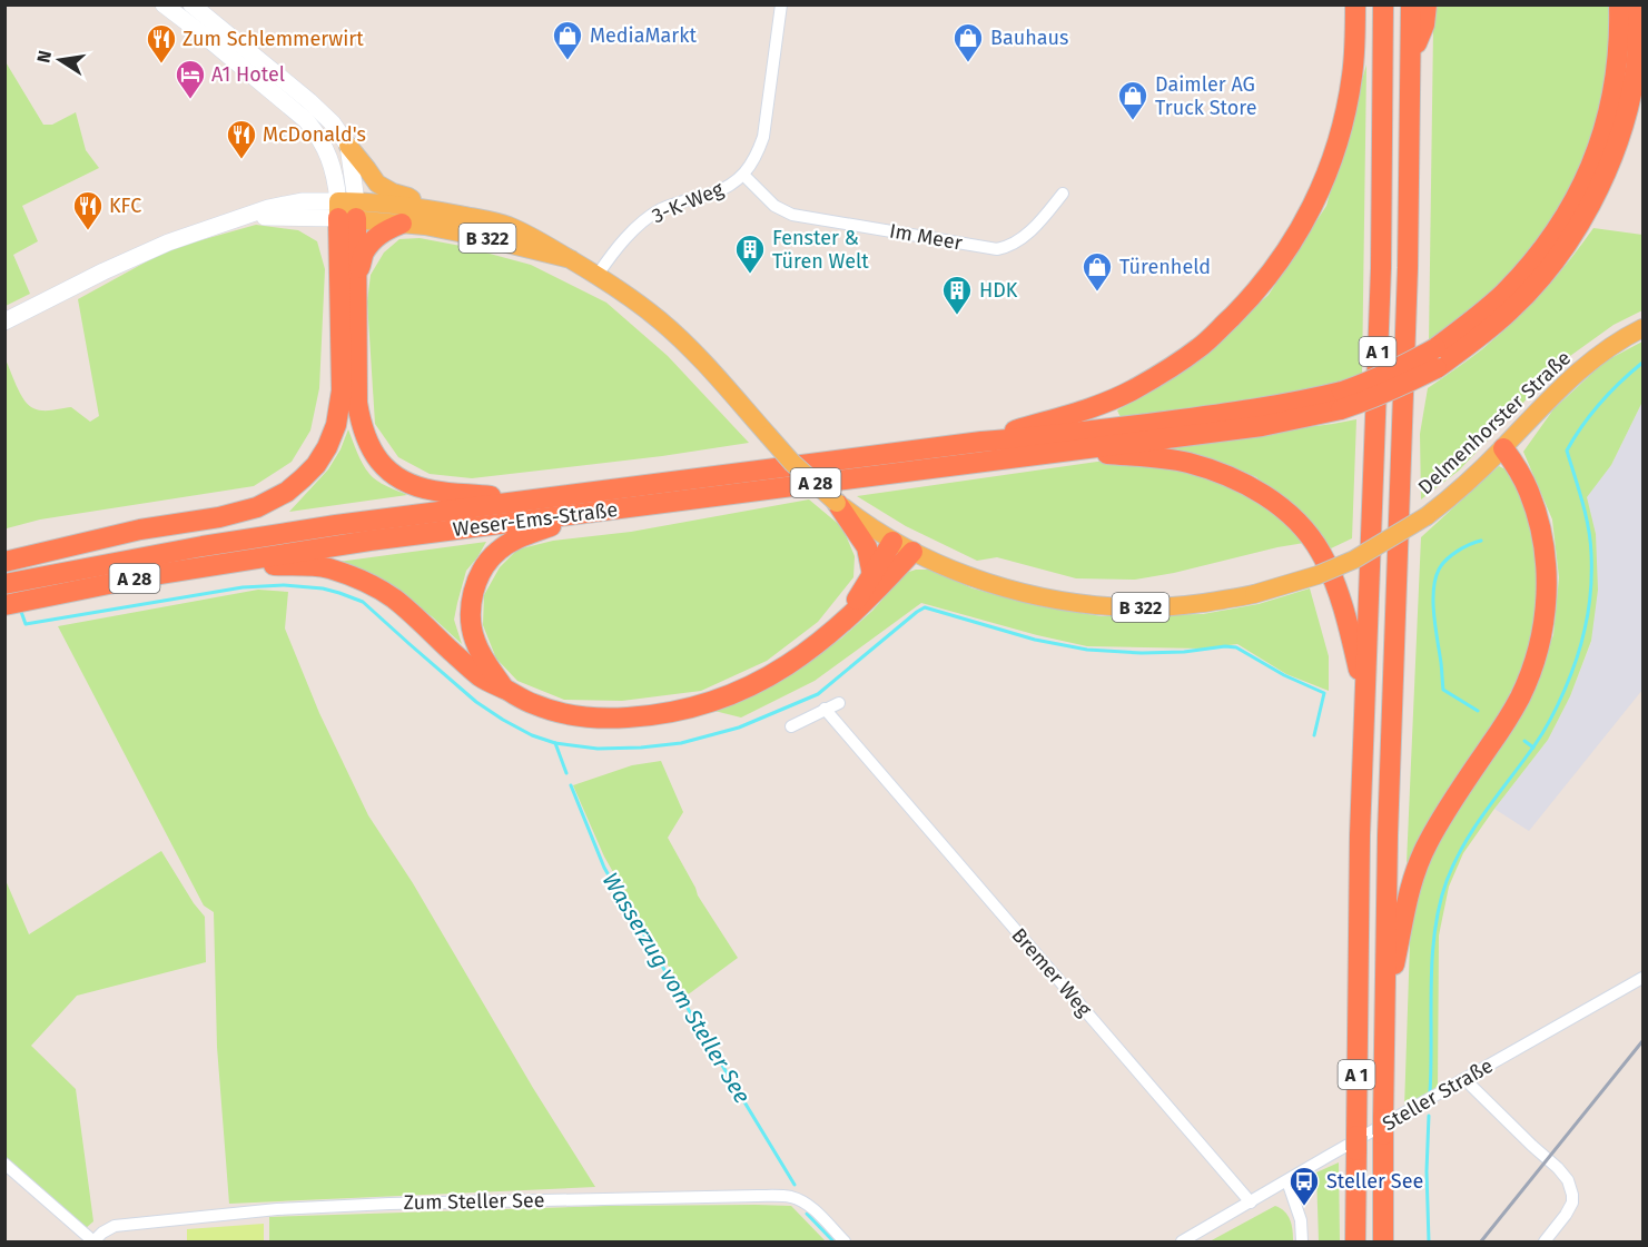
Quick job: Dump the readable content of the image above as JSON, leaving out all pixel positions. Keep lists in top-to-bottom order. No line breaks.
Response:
{"streets":{"highway":["A 1","A 28","Weser-Ems-Straße"],"main road":["B 322","Delmenhorster Straße"],"street":["3-K-Weg","Im Meer","Bremer Weg","Steller Straße","Zum Steller See"]},"crossings":[["3-K-Weg","Im Meer"],["3-K-Weg","B 322"],["B 322","Delmenhorster Straße"]],"water":["Wasserzug vom Steller See"],"places":{"shop":["MediaMarkt","Bauhaus","Daimler AG Truck Store","Türenheld"],"restaurant":["Zum Schlemmerwirt","McDonald's","KFC"],"hotel":["A1 Hotel"],"building":["Fenster & Türen Welt","HDK"],"bus stop":["Steller See"]},"north":"left"}
